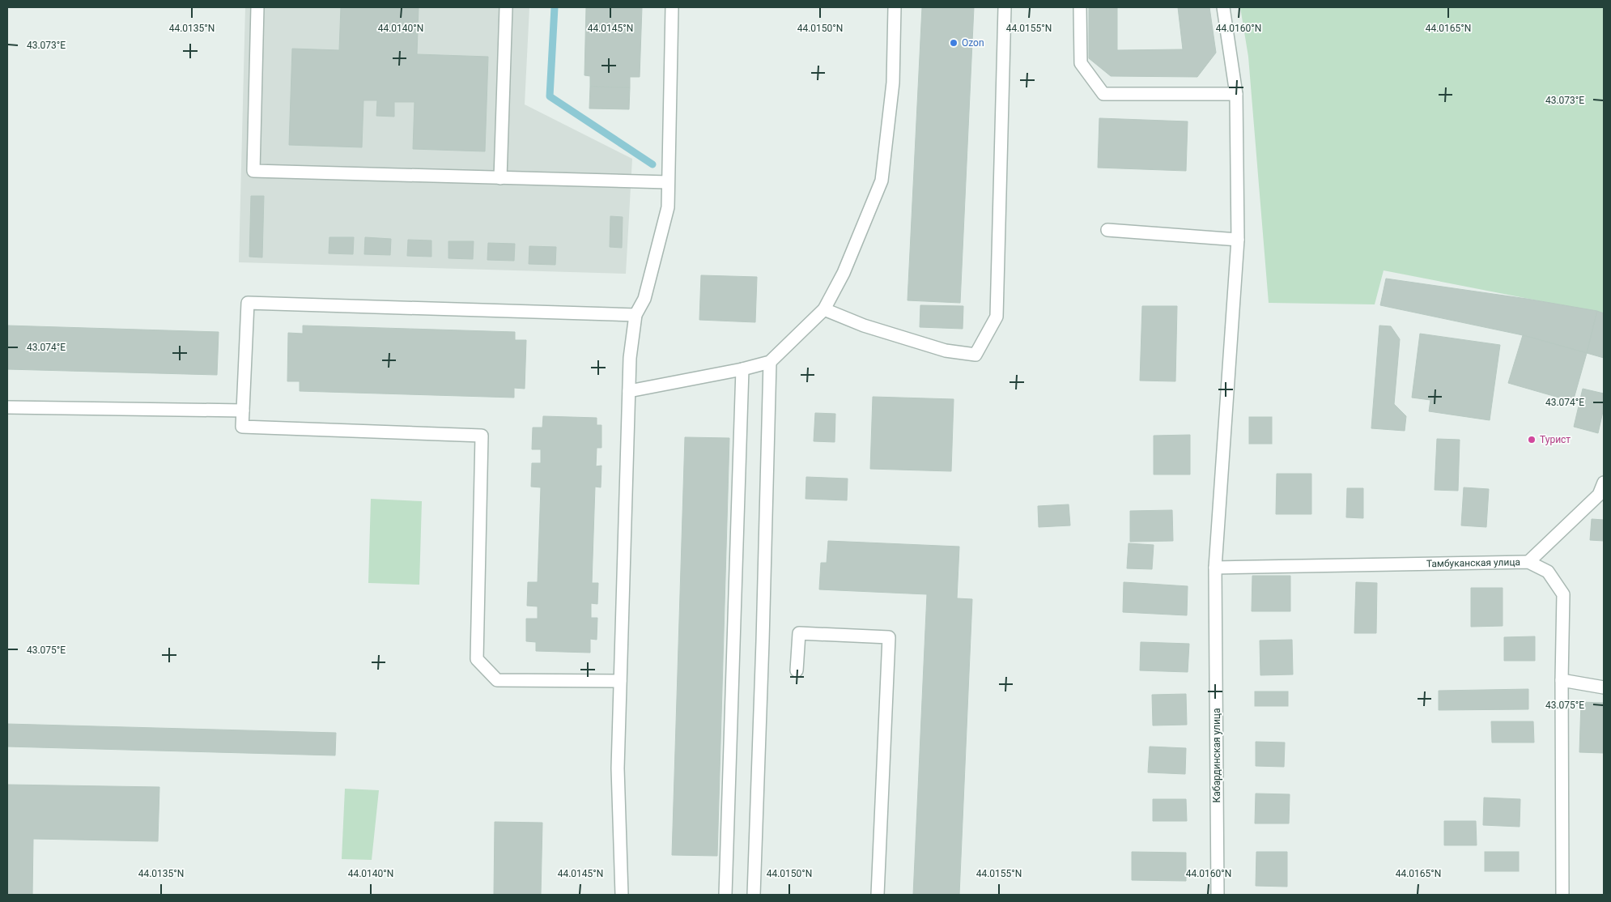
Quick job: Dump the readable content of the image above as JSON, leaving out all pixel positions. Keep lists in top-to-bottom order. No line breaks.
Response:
{"streets":{"street":["Тамбуканская улица","Кабардинская улица"]},"crossings":[["Тамбуканская улица","Кабардинская улица"]],"places":["Ozon","Турист"],"coordinates":["44.0135°N","44.0140°N","44.0145°N","44.0150°N","44.0155°N","44.0160°N","44.0165°N","43.073°E","43.074°E","43.075°E"]}
